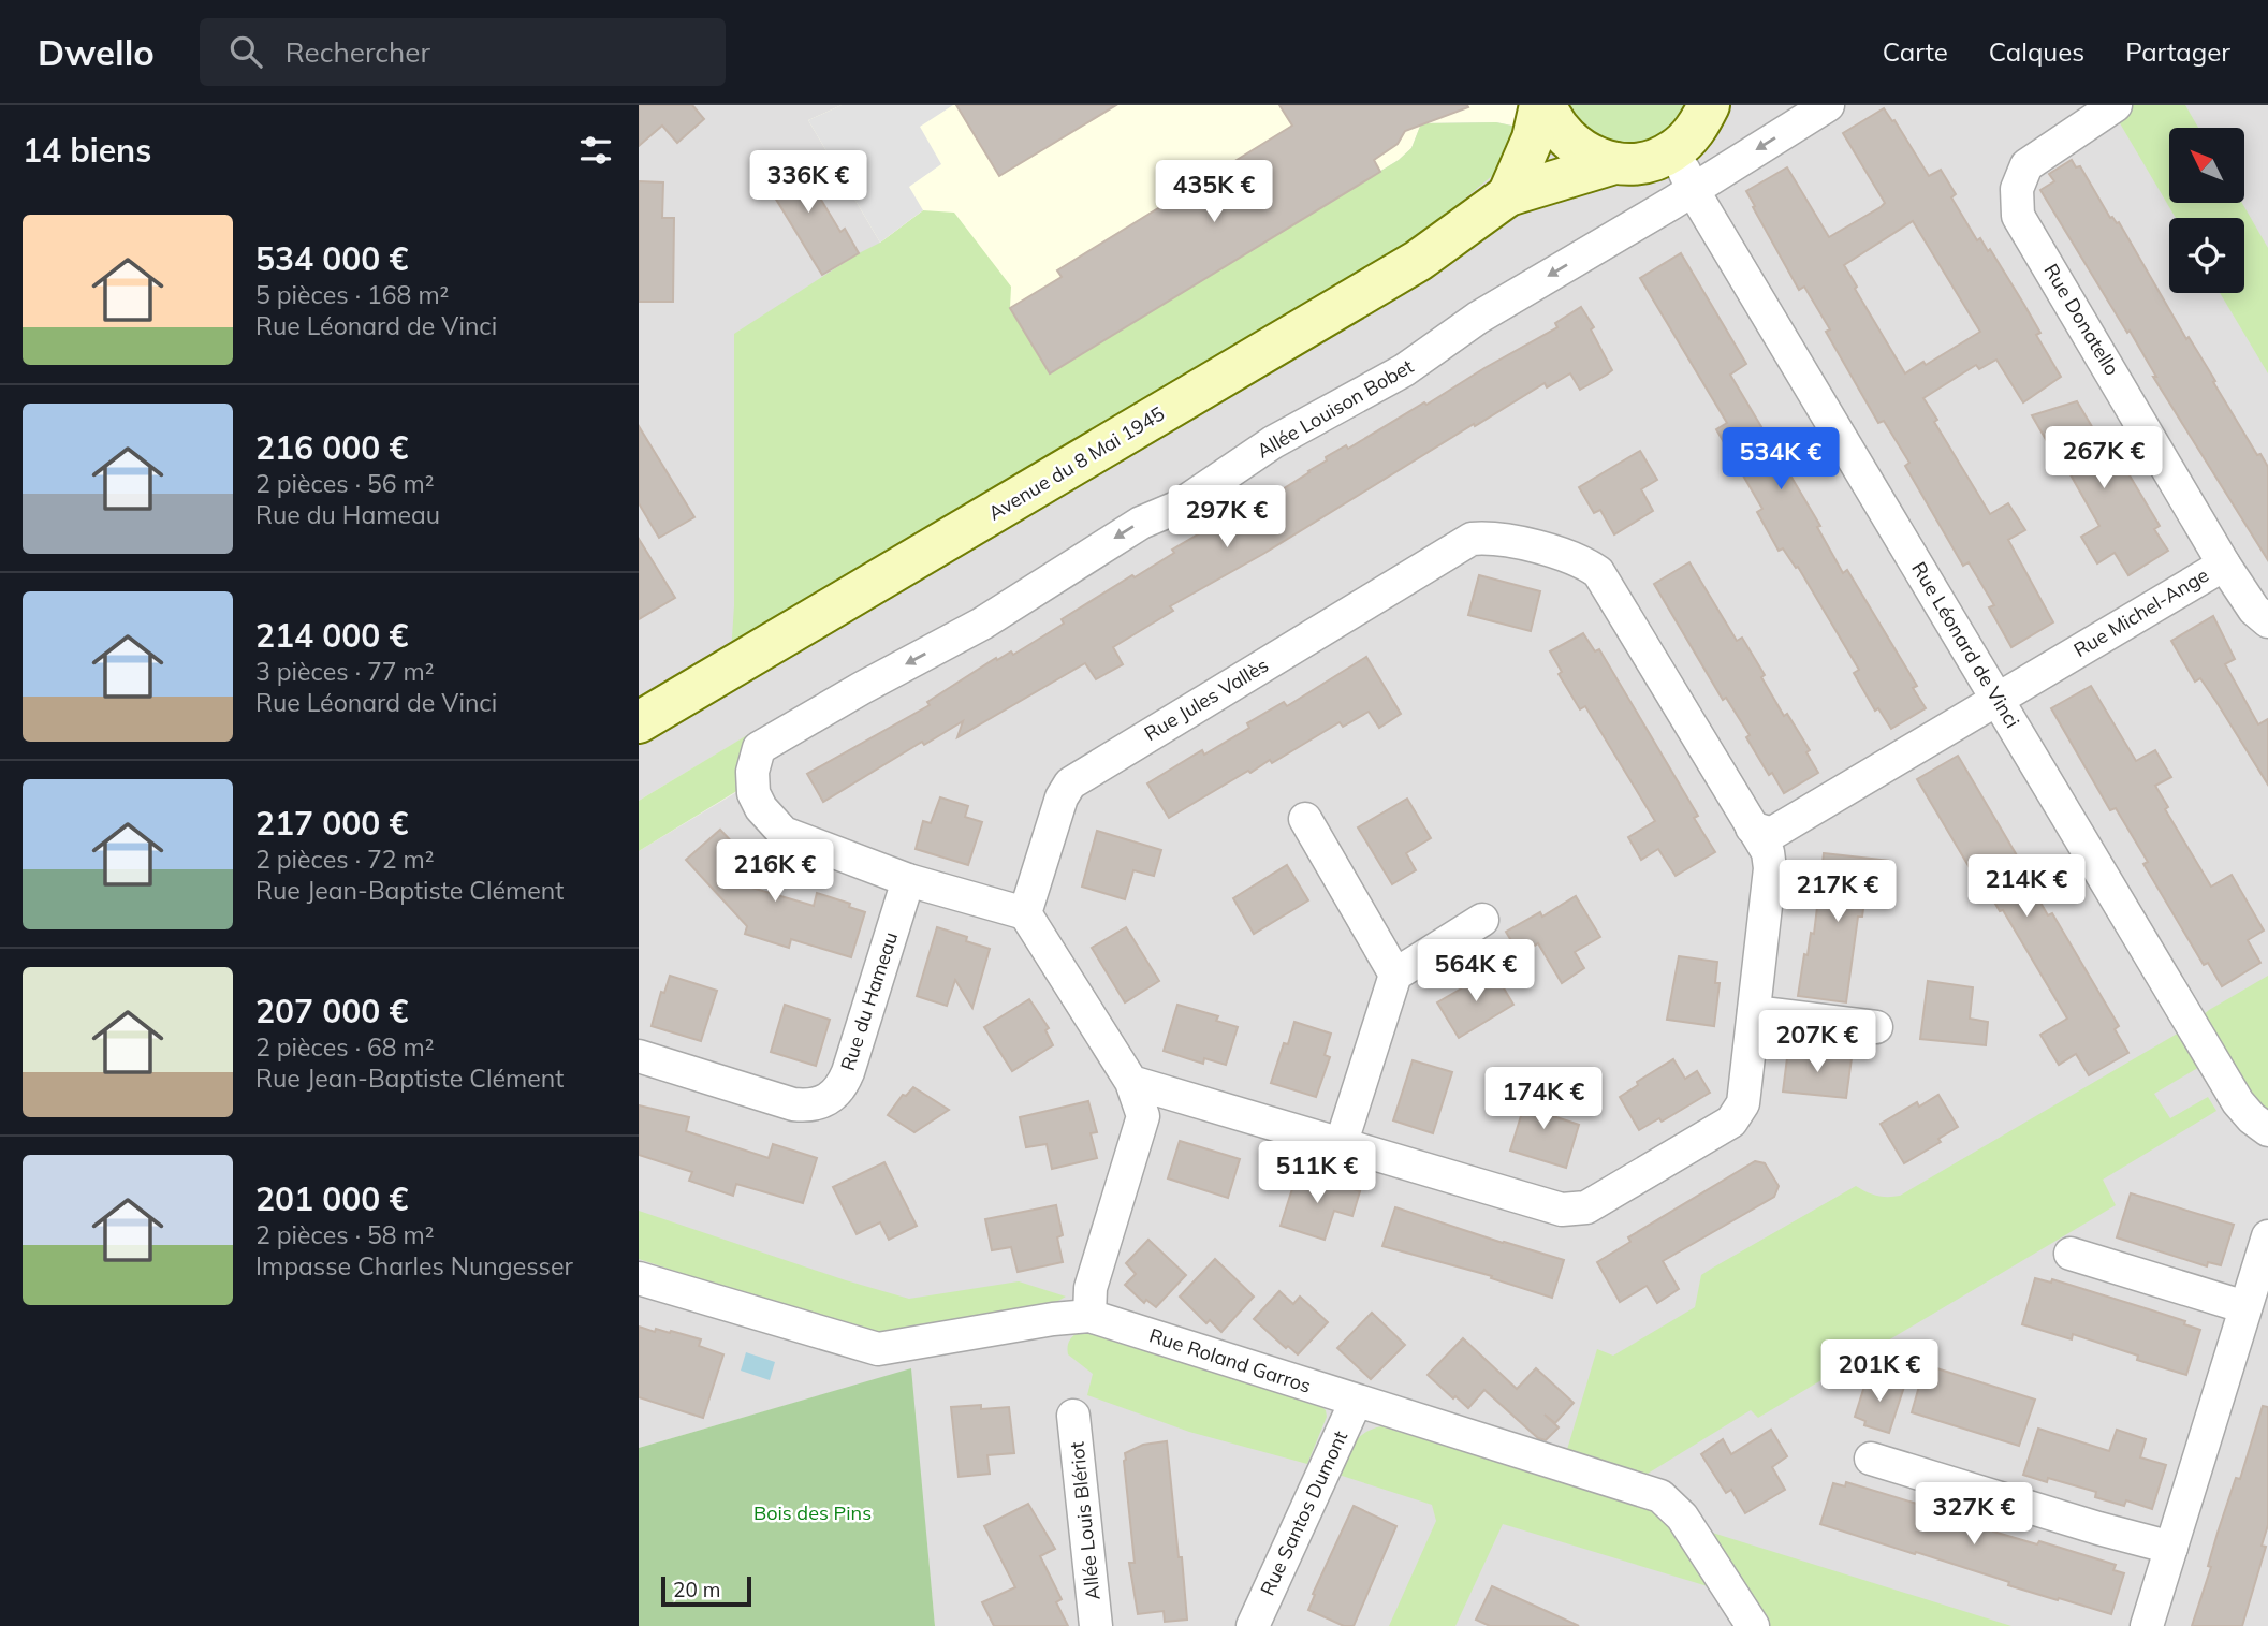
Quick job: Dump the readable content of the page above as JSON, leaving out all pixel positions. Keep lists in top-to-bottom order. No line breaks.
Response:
{"streets":{"main road":["Avenue du 8 Mai 1945"],"street":["Rue Donatello","Allée Louison Bobet","Rue Michel-Ange","Rue Léonard de Vinci","Rue Jules Vallès","Rue du Hameau","Rue Roland Garros","Rue Santos Dumont","Allée Louis Blériot"]},"crossings":[["Rue Donatello","Rue Michel-Ange"],["Allée Louison Bobet","Rue Léonard de Vinci"],["Allée Louison Bobet","Rue du Hameau"],["Rue Michel-Ange","Rue Léonard de Vinci"],["Rue Michel-Ange","Rue Jules Vallès"],["Rue Roland Garros","Rue Santos Dumont"]],"one_way":["Allée Louison Bobet"],"parks":["Bois des Pins"],"scale_bar":"20 m","north":"top left","page":{"header":"Dwello","search":"Rechercher","nav":["Carte","Calques","Partager"],"heading":"14 biens","price":["336K €","435K €","267K €","534K €","297K €","216K €","214K €","217K €","564K €","207K €","174K €","511K €","201K €","327K €"],"list":[{"name":"534 000 €","note":"5 pièces · 168 m² · Rue Léonard de Vinci"},{"name":"216 000 €","note":"2 pièces · 56 m² · Rue du Hameau"},{"name":"214 000 €","note":"3 pièces · 77 m² · Rue Léonard de Vinci"},{"name":"217 000 €","note":"2 pièces · 72 m² · Rue Jean-Baptiste Clément"},{"name":"207 000 €","note":"2 pièces · 68 m² · Rue Jean-Baptiste Clément"},{"name":"201 000 €","note":"2 pièces · 58 m² · Impasse Charles Nungesser"}],"scale":"20 m"}}
